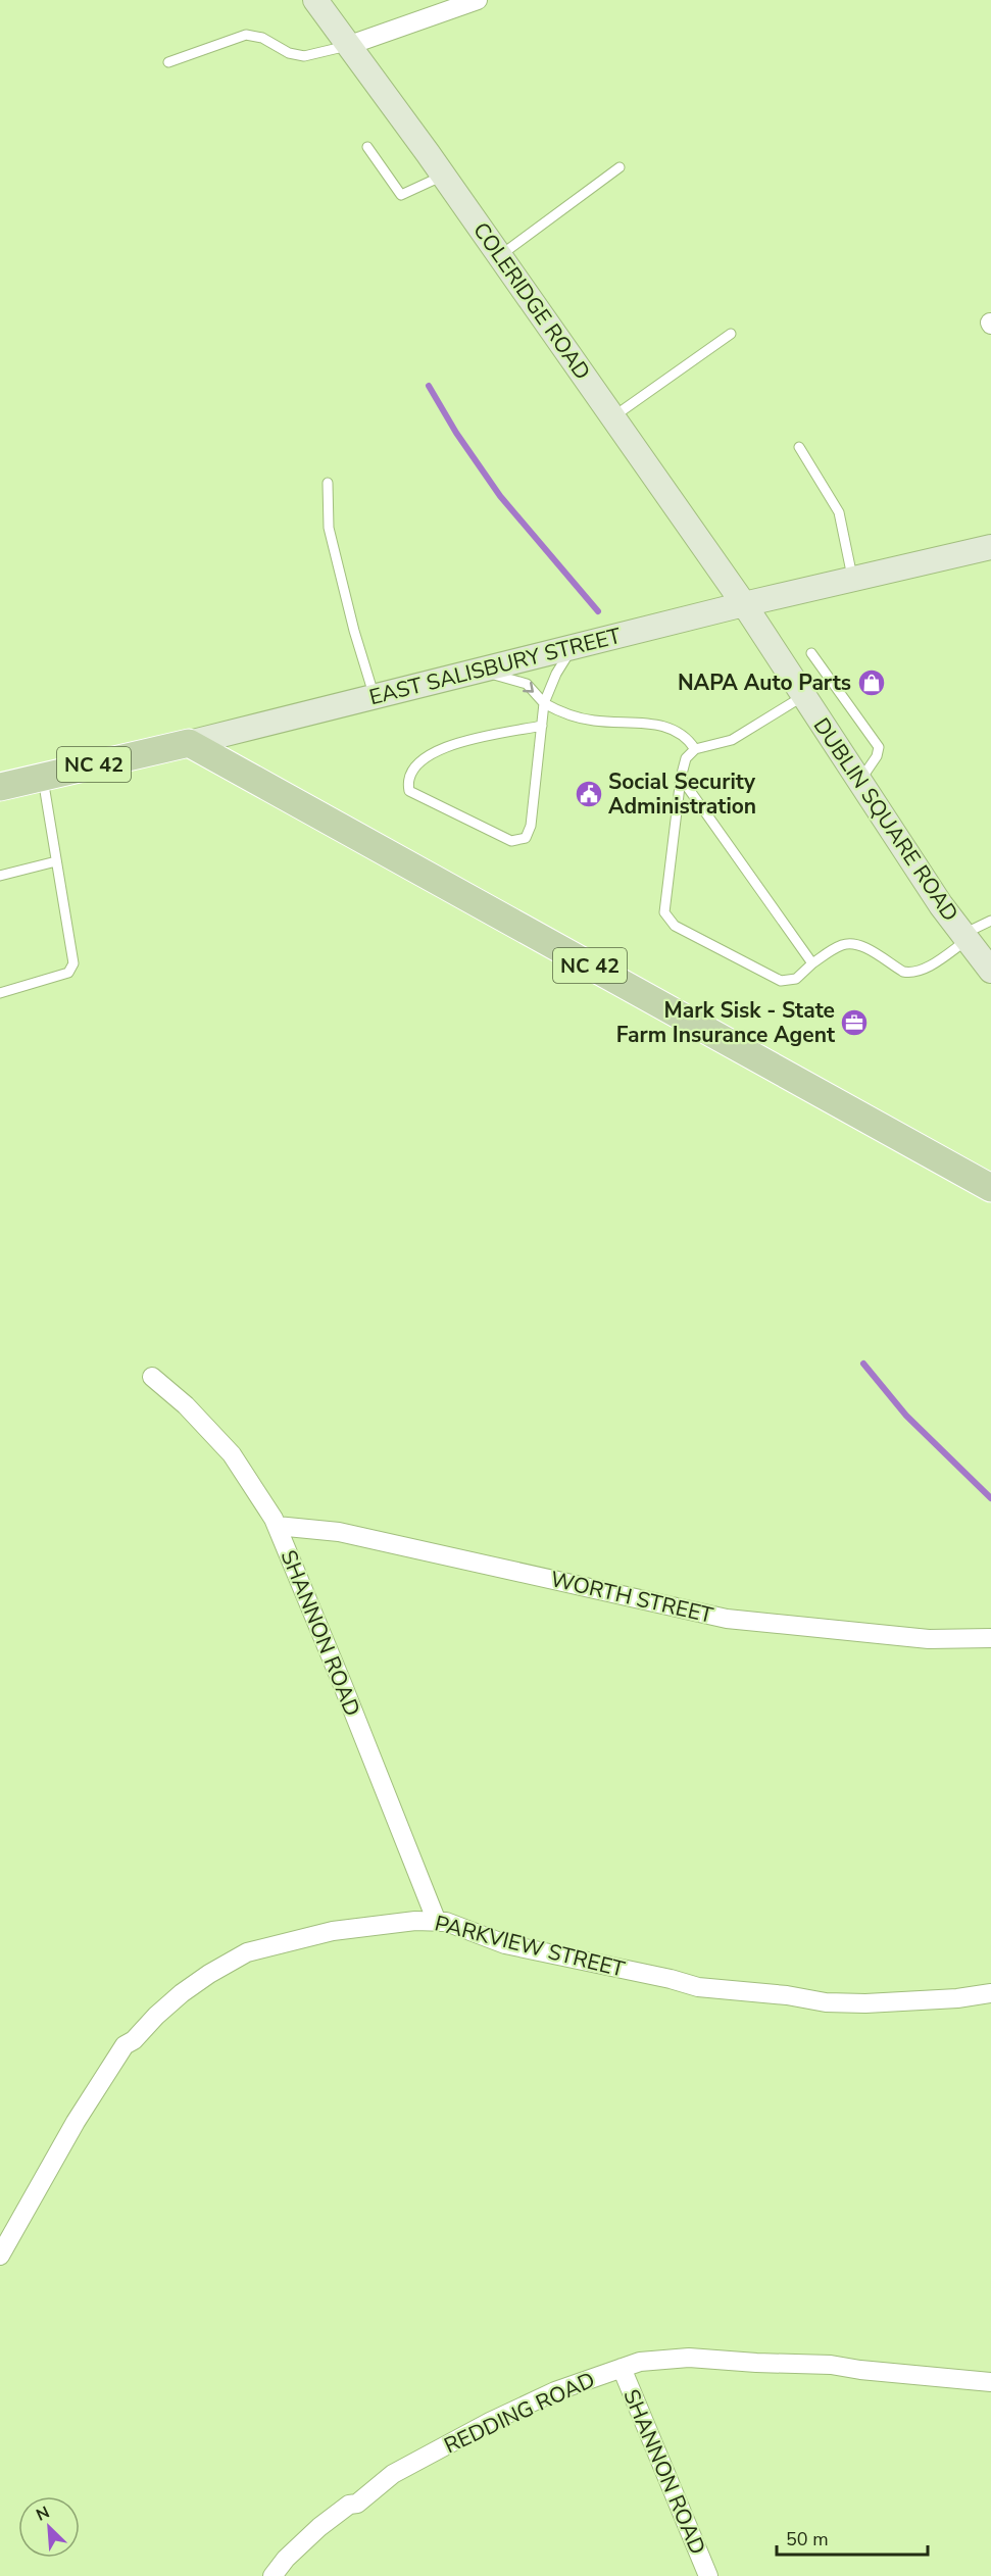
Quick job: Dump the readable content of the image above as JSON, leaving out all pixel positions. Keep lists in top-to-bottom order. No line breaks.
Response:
{"streets":{"main road":["EAST SALISBURY STREET","NC 42"],"street":["COLERIDGE ROAD","DUBLIN SQUARE ROAD","WORTH STREET","SHANNON ROAD","PARKVIEW STREET","REDDING ROAD"]},"crossings":[["COLERIDGE ROAD","EAST SALISBURY STREET"],["COLERIDGE ROAD","DUBLIN SQUARE ROAD"],["EAST SALISBURY STREET","NC 42"],["EAST SALISBURY STREET","DUBLIN SQUARE ROAD"],["WORTH STREET","SHANNON ROAD"],["SHANNON ROAD","PARKVIEW STREET"],["SHANNON ROAD","REDDING ROAD"]],"places":{"shop":["NAPA Auto Parts"],"public building":["Social Security Administration"],"office":["Mark Sisk - State Farm Insurance Agent"]},"scale_bar":"50 m","north":"top left"}
